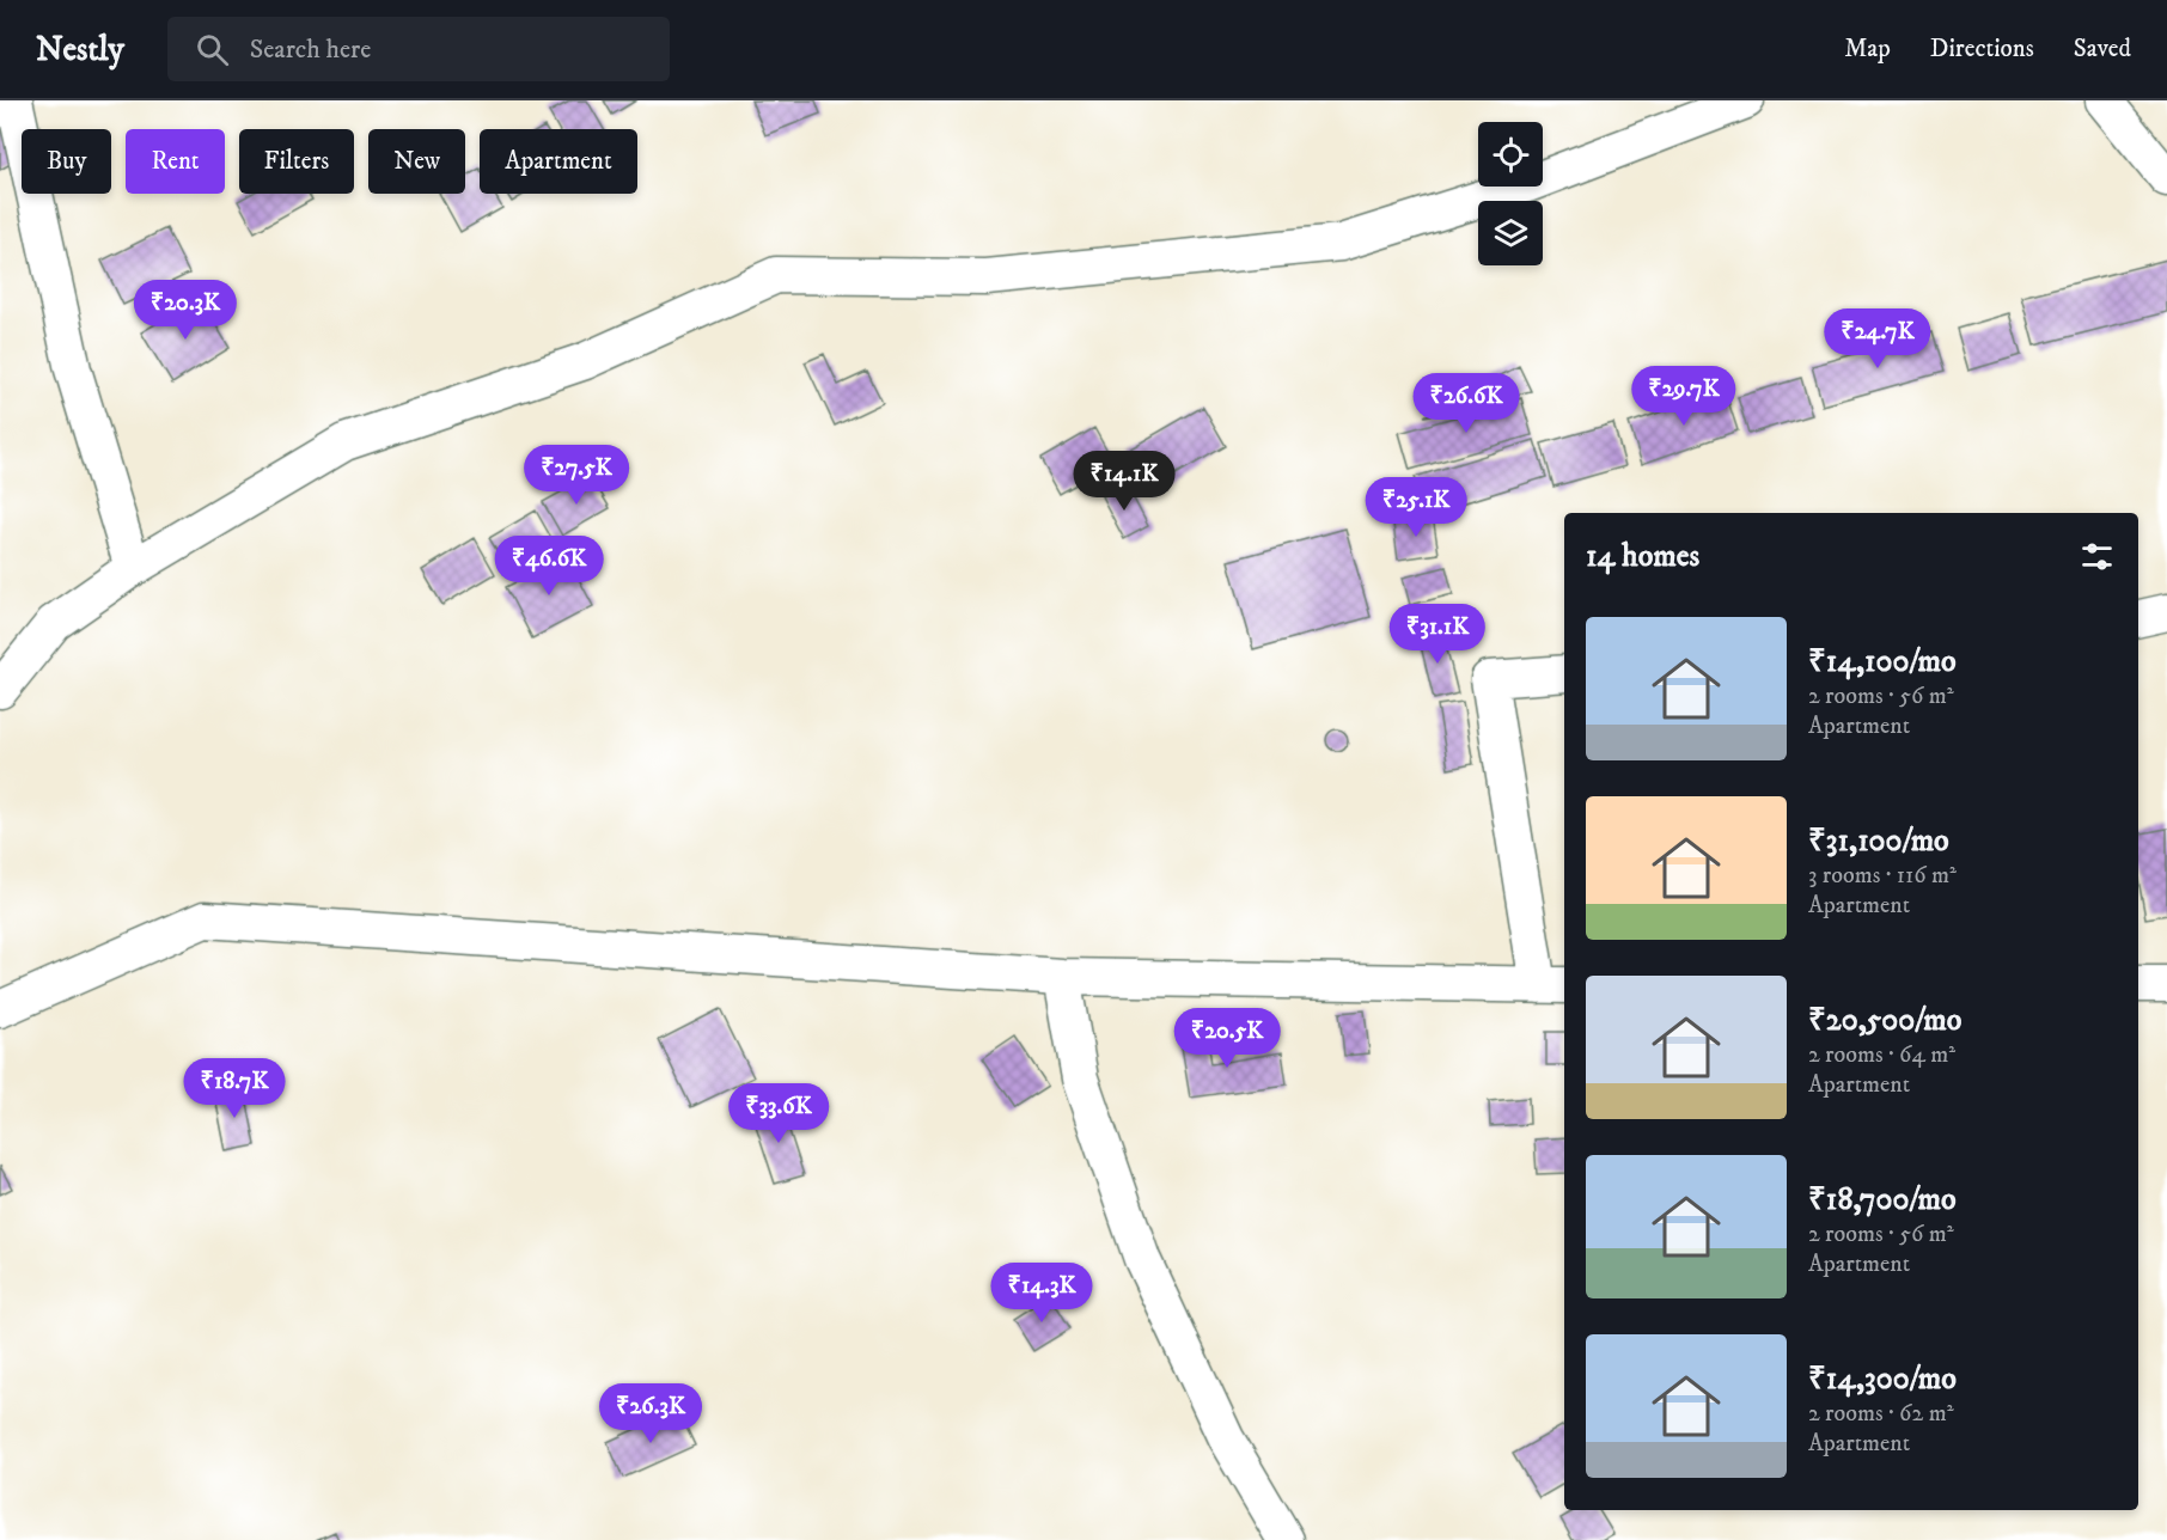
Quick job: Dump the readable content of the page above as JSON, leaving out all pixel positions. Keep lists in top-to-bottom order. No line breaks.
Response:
{"page":{"header":"Nestly","search":"Search here","nav":["Map","Directions","Saved"],"chip":["Buy","Rent","Filters","New","Apartment"],"price":["₹20.3K","₹24.7K","₹29.7K","₹26.6K","₹27.5K","₹14.1K","₹25.1K","₹46.6K","₹31.1K","₹20.5K","₹18.7K","₹33.6K","₹14.3K","₹26.3K"],"heading":"14 homes","list":[{"name":"₹14,100/mo","note":"2 rooms · 56 m² · Apartment"},{"name":"₹31,100/mo","note":"3 rooms · 116 m² · Apartment"},{"name":"₹20,500/mo","note":"2 rooms · 64 m² · Apartment"},{"name":"₹18,700/mo","note":"2 rooms · 56 m² · Apartment"},{"name":"₹14,300/mo","note":"2 rooms · 62 m² · Apartment"}]}}
